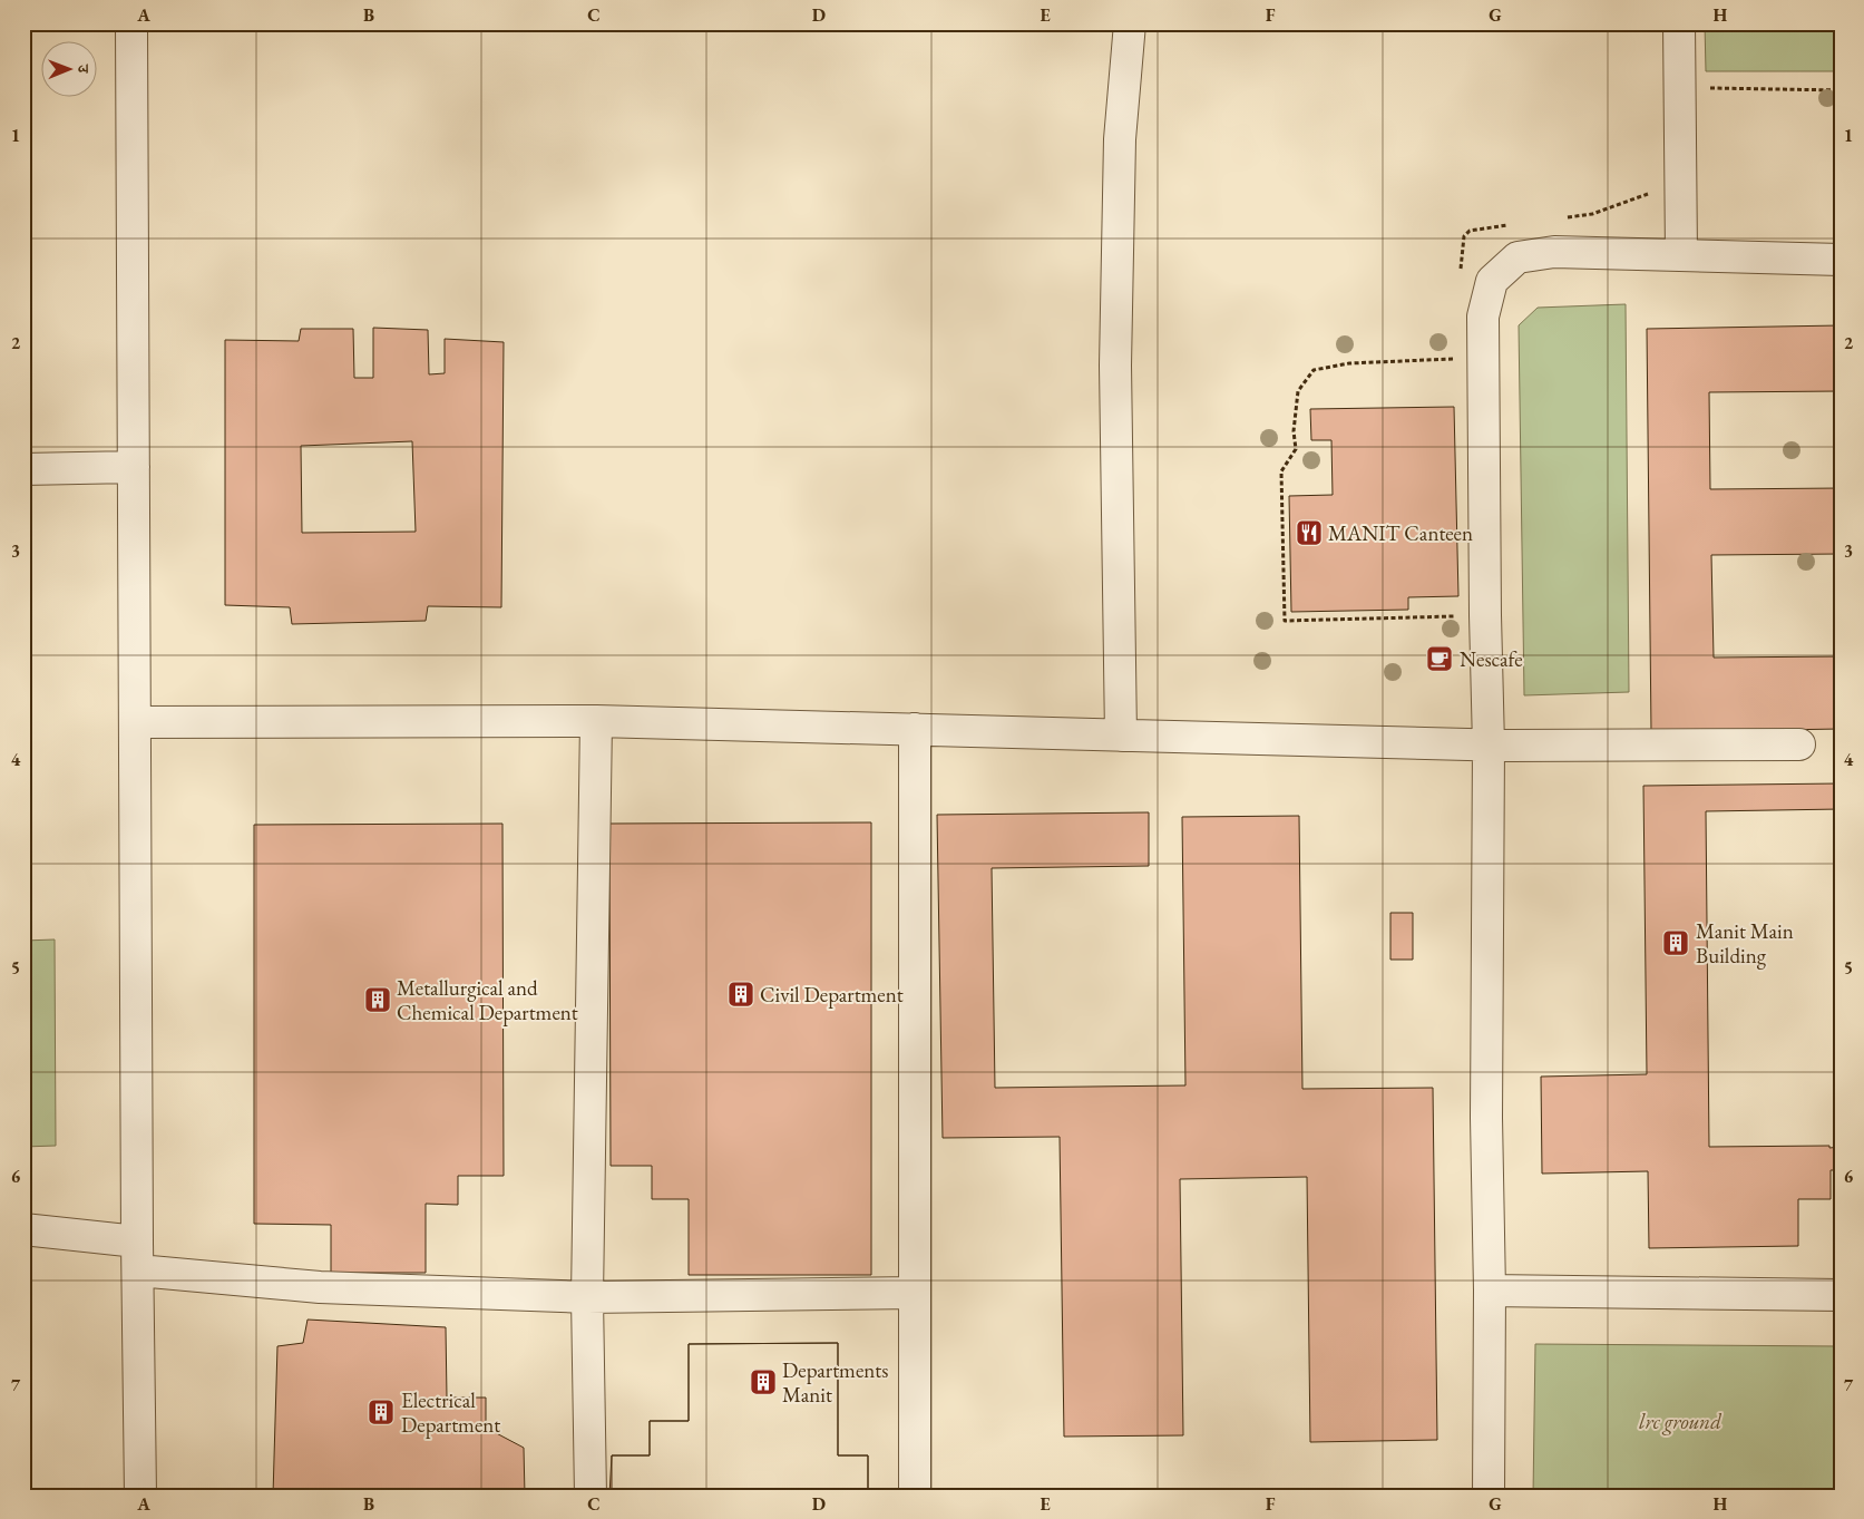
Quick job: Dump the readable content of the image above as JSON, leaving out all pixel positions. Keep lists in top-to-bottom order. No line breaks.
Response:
{"parks":["lrc ground"],"places":{"restaurant":["MANIT Canteen"],"cafe":["Nescafe"],"building":["Manit Main Building","Civil Department","Metallurgical and Chemical Department","Departments Manit","Electrical Department"]},"north":"right","grid":{"columns":["A","B","C","D","E","F","G","H"],"rows":["1","2","3","4","5","6","7"]}}
